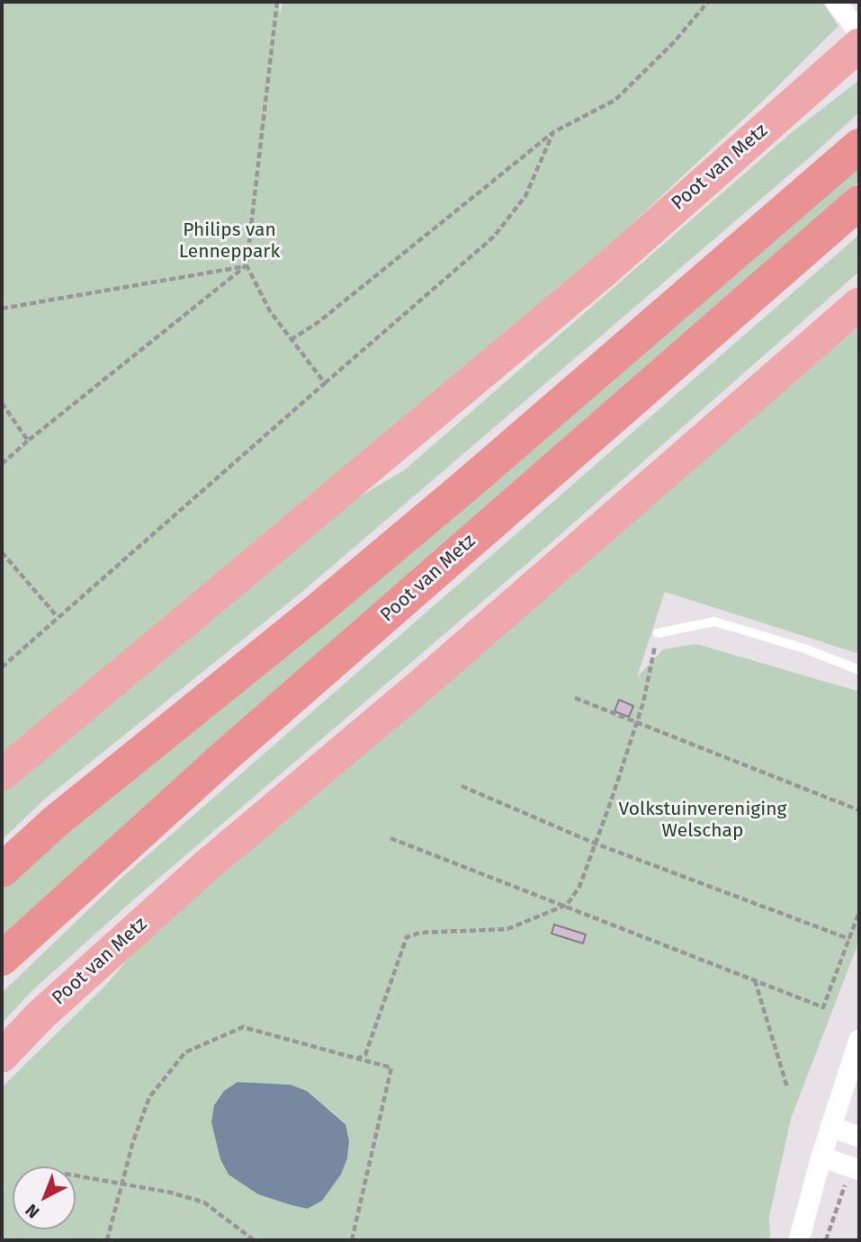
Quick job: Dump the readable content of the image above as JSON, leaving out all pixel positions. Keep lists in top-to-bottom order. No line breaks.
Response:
{"streets":{"highway":["Poot van Metz"]},"parks":["Philips van Lenneppark","Volkstuinvereniging Welschap"],"north":"bottom left"}
